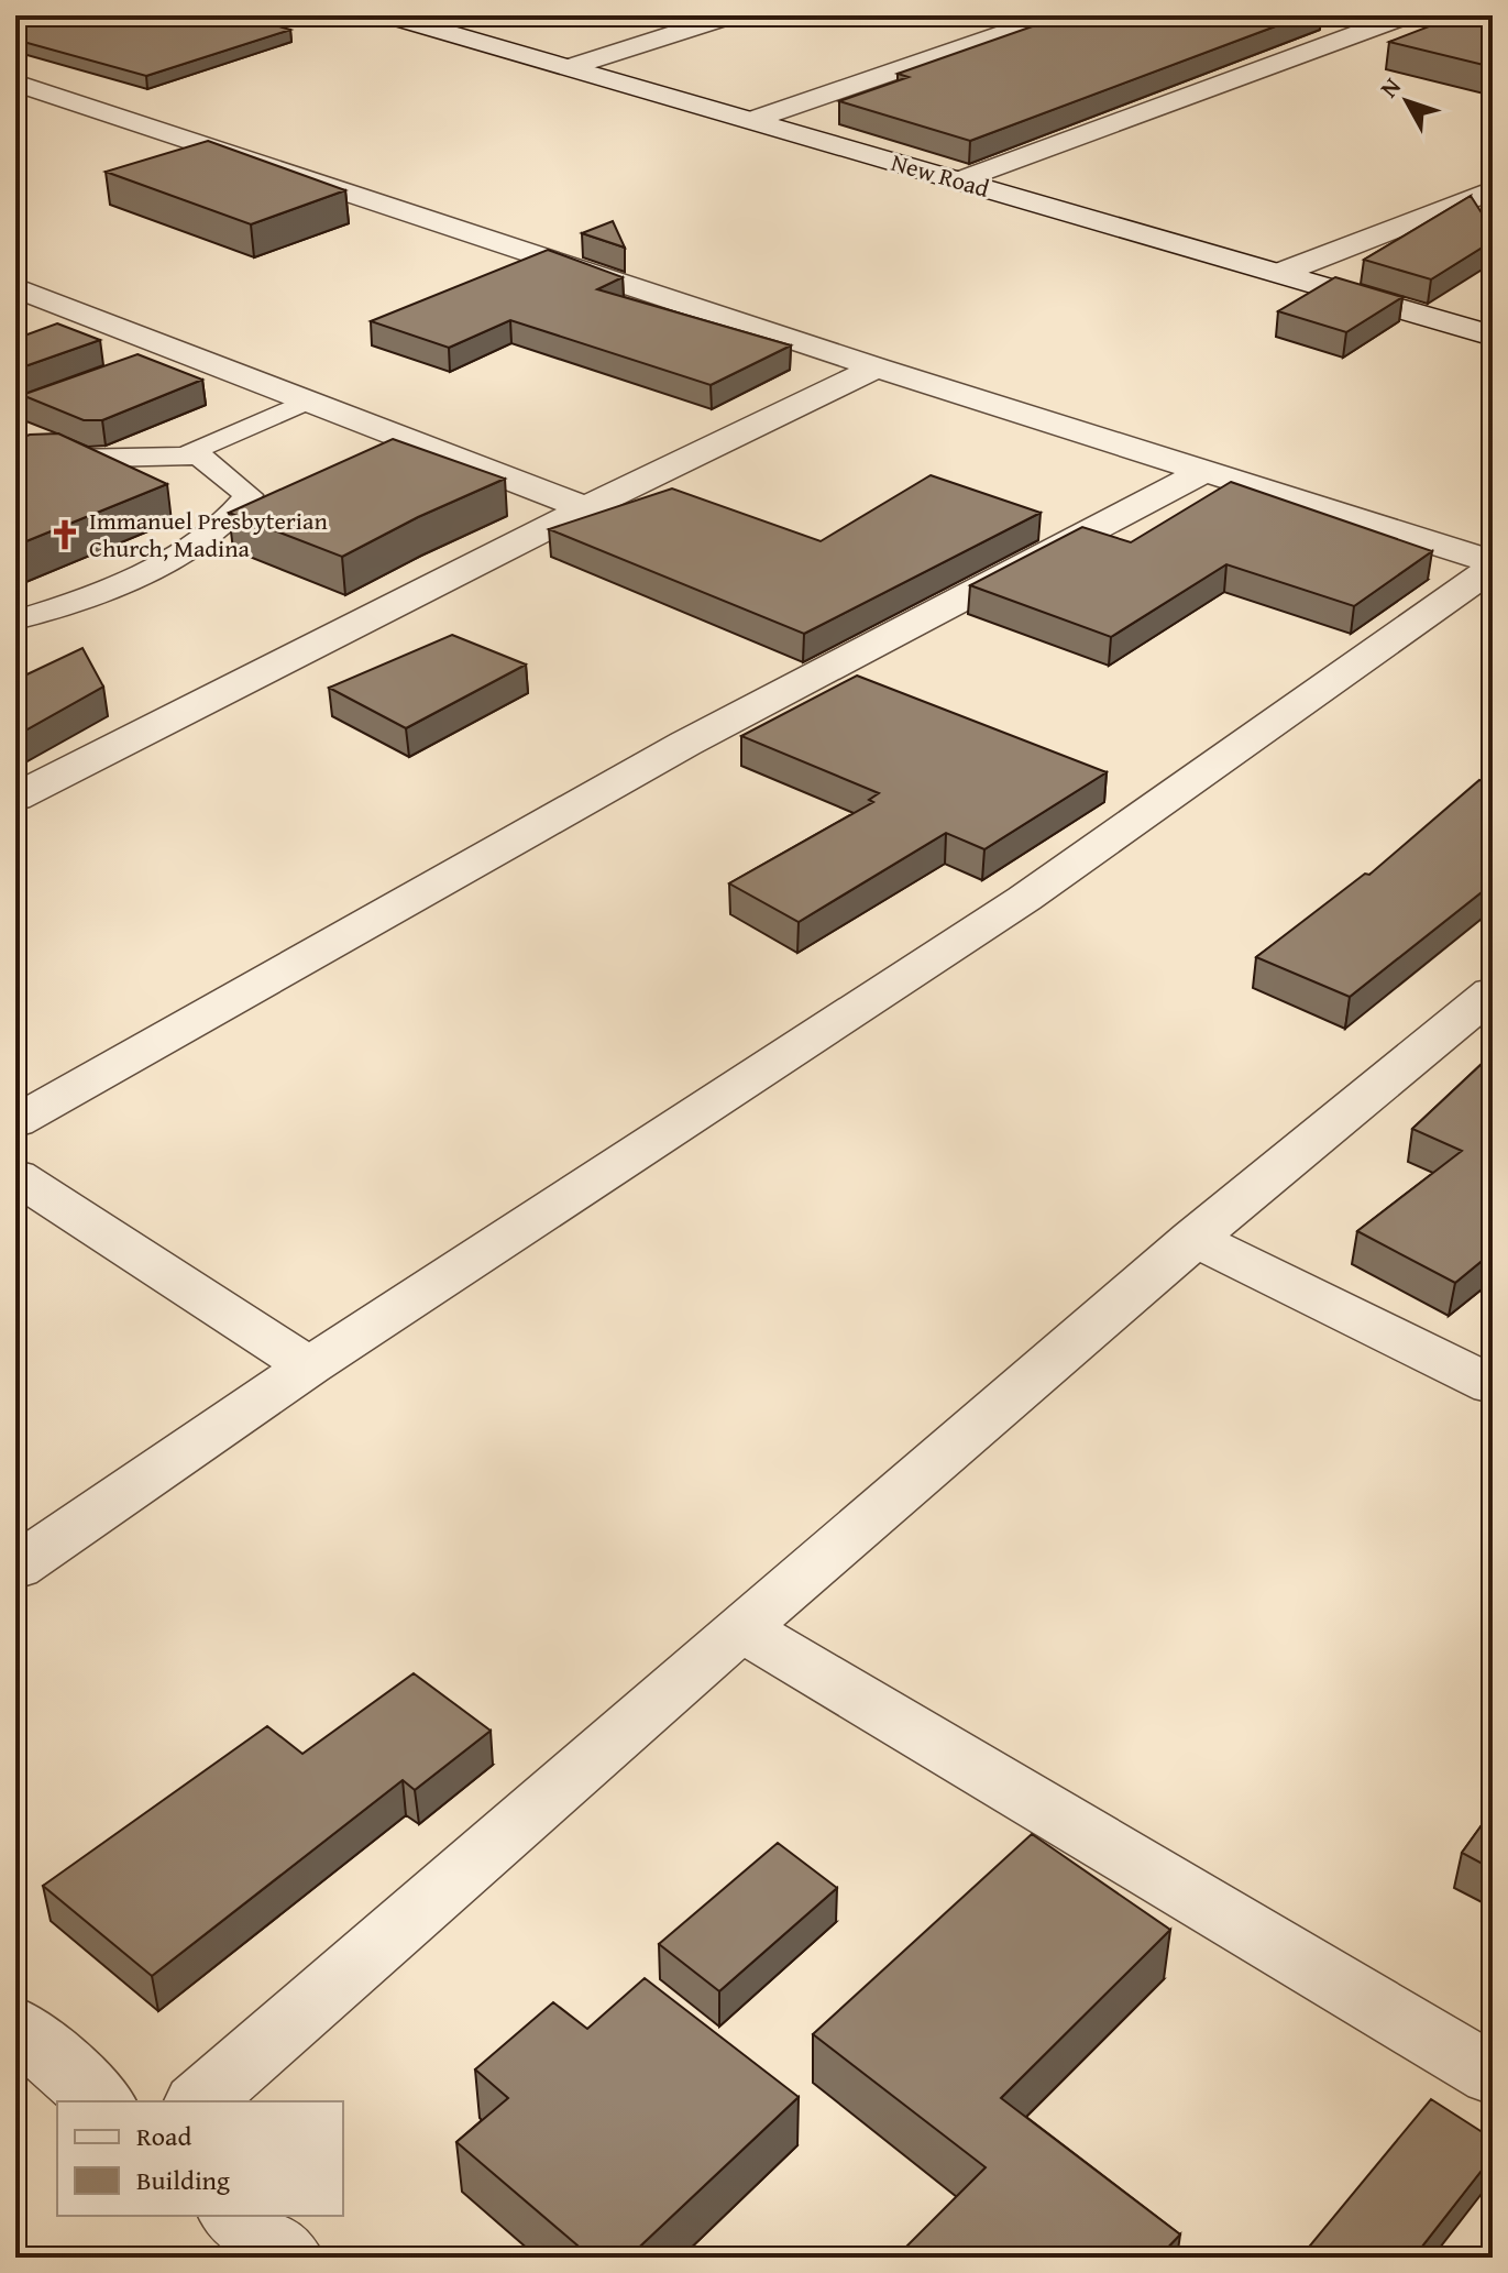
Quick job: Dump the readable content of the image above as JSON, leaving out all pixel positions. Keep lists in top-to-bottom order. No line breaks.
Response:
{"streets":{"street":["New Road"]},"places":{"church":["Immanuel Presbyterian Church, Madina"]},"legend":["Road","Building"],"north":"top left"}
